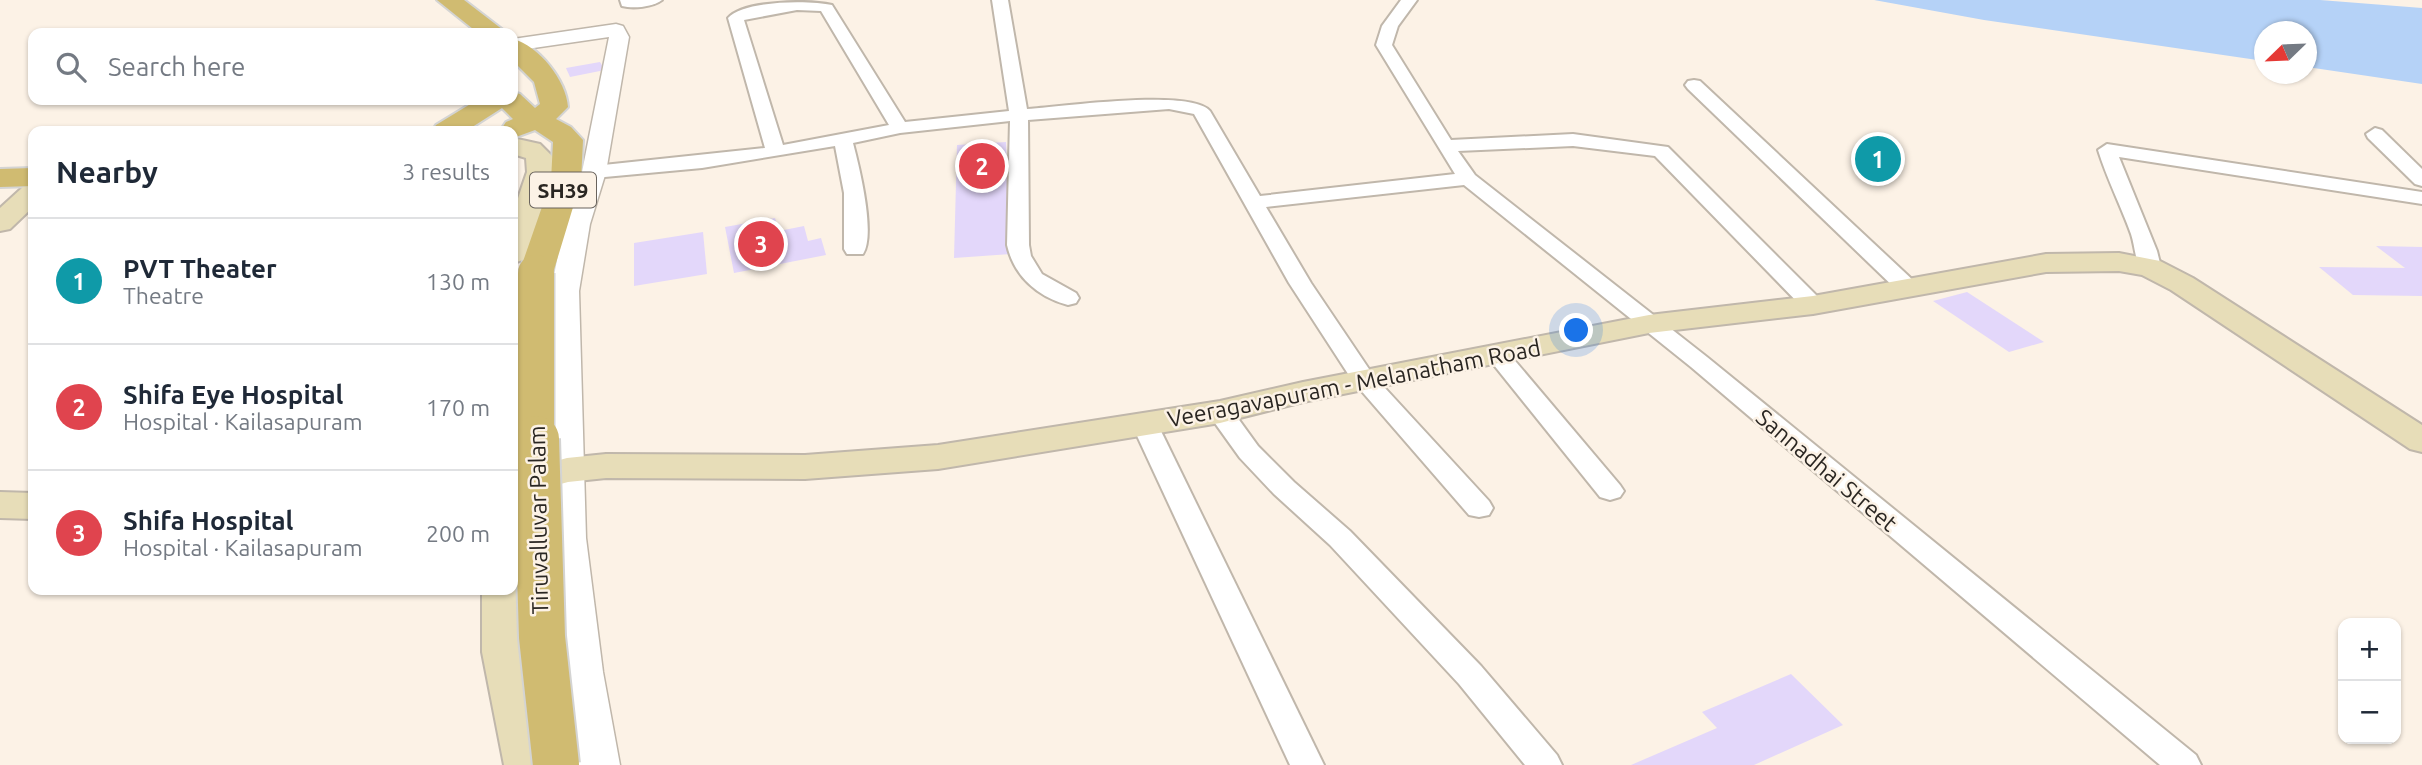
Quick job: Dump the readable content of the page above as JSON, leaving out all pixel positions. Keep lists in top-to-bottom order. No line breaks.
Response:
{"streets":{"main road":["SH39","Veeragavapuram - Melanatham Road","Tiruvalluvar Palam"],"street":["Sannadhai Street"]},"crossings":[["SH39","Tiruvalluvar Palam"],["Veeragavapuram - Melanatham Road","Sannadhai Street"]],"north":"bottom left","page":{"search":"Search here","heading":["Nearby","3 results"],"pins":["1","2","3"],"list":[{"mark":"1","name":"PVT Theater","note":"Theatre","value":"130 m"},{"mark":"2","name":"Shifa Eye Hospital","note":"Hospital · Kailasapuram","value":"170 m"},{"mark":"3","name":"Shifa Hospital","note":"Hospital · Kailasapuram","value":"200 m"}],"map_buttons":["+","−"]}}
